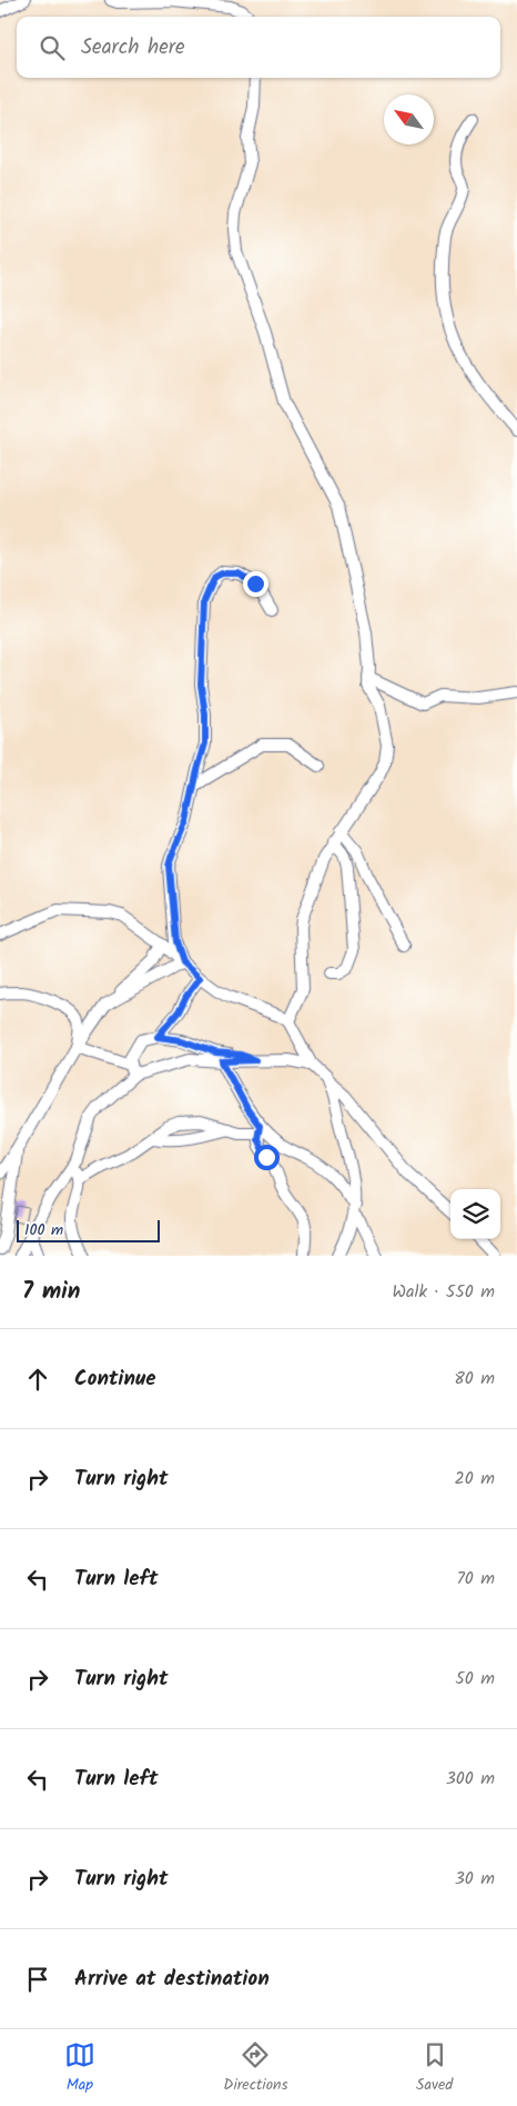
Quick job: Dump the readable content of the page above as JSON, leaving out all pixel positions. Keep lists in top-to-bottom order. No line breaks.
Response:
{"scale_bar":"100 m","north":"top left","page":{"search":"Search here","scale":"100 m","heading":["7 min","Walk · 550 m"],"list":[["Continue","80 m"],["Turn right","20 m"],["Turn left","70 m"],["Turn right","50 m"],["Turn left","300 m"],["Turn right","30 m"],"Arrive at destination"],"nav":["Map","Directions","Saved"]}}
